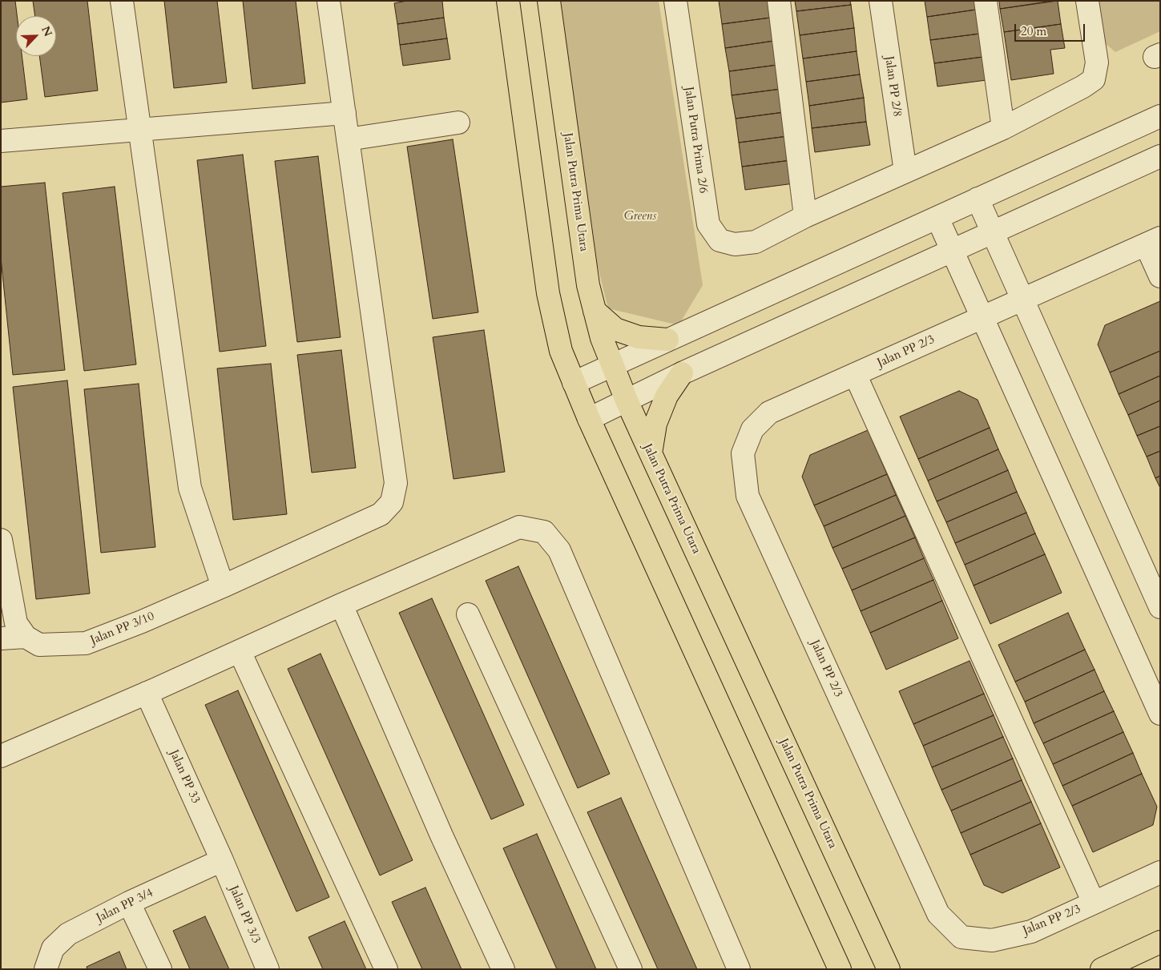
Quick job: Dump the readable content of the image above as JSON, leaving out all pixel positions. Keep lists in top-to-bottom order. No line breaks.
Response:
{"streets":{"main road":["Jalan Putra Prima Utara"],"street":["Jalan PP 2/8","Jalan Putra Prima 2/6","Jalan PP 2/3","Jalan PP 3/10","Jalan PP 33","Jalan PP 3/4","Jalan PP 3/3"]},"crossings":[["Jalan PP 33","Jalan PP 3/4"],["Jalan PP 33","Jalan PP 3/3"],["Jalan PP 3/4","Jalan PP 3/3"]],"parks":["Greens"],"scale_bar":"20 m","north":"top right"}
